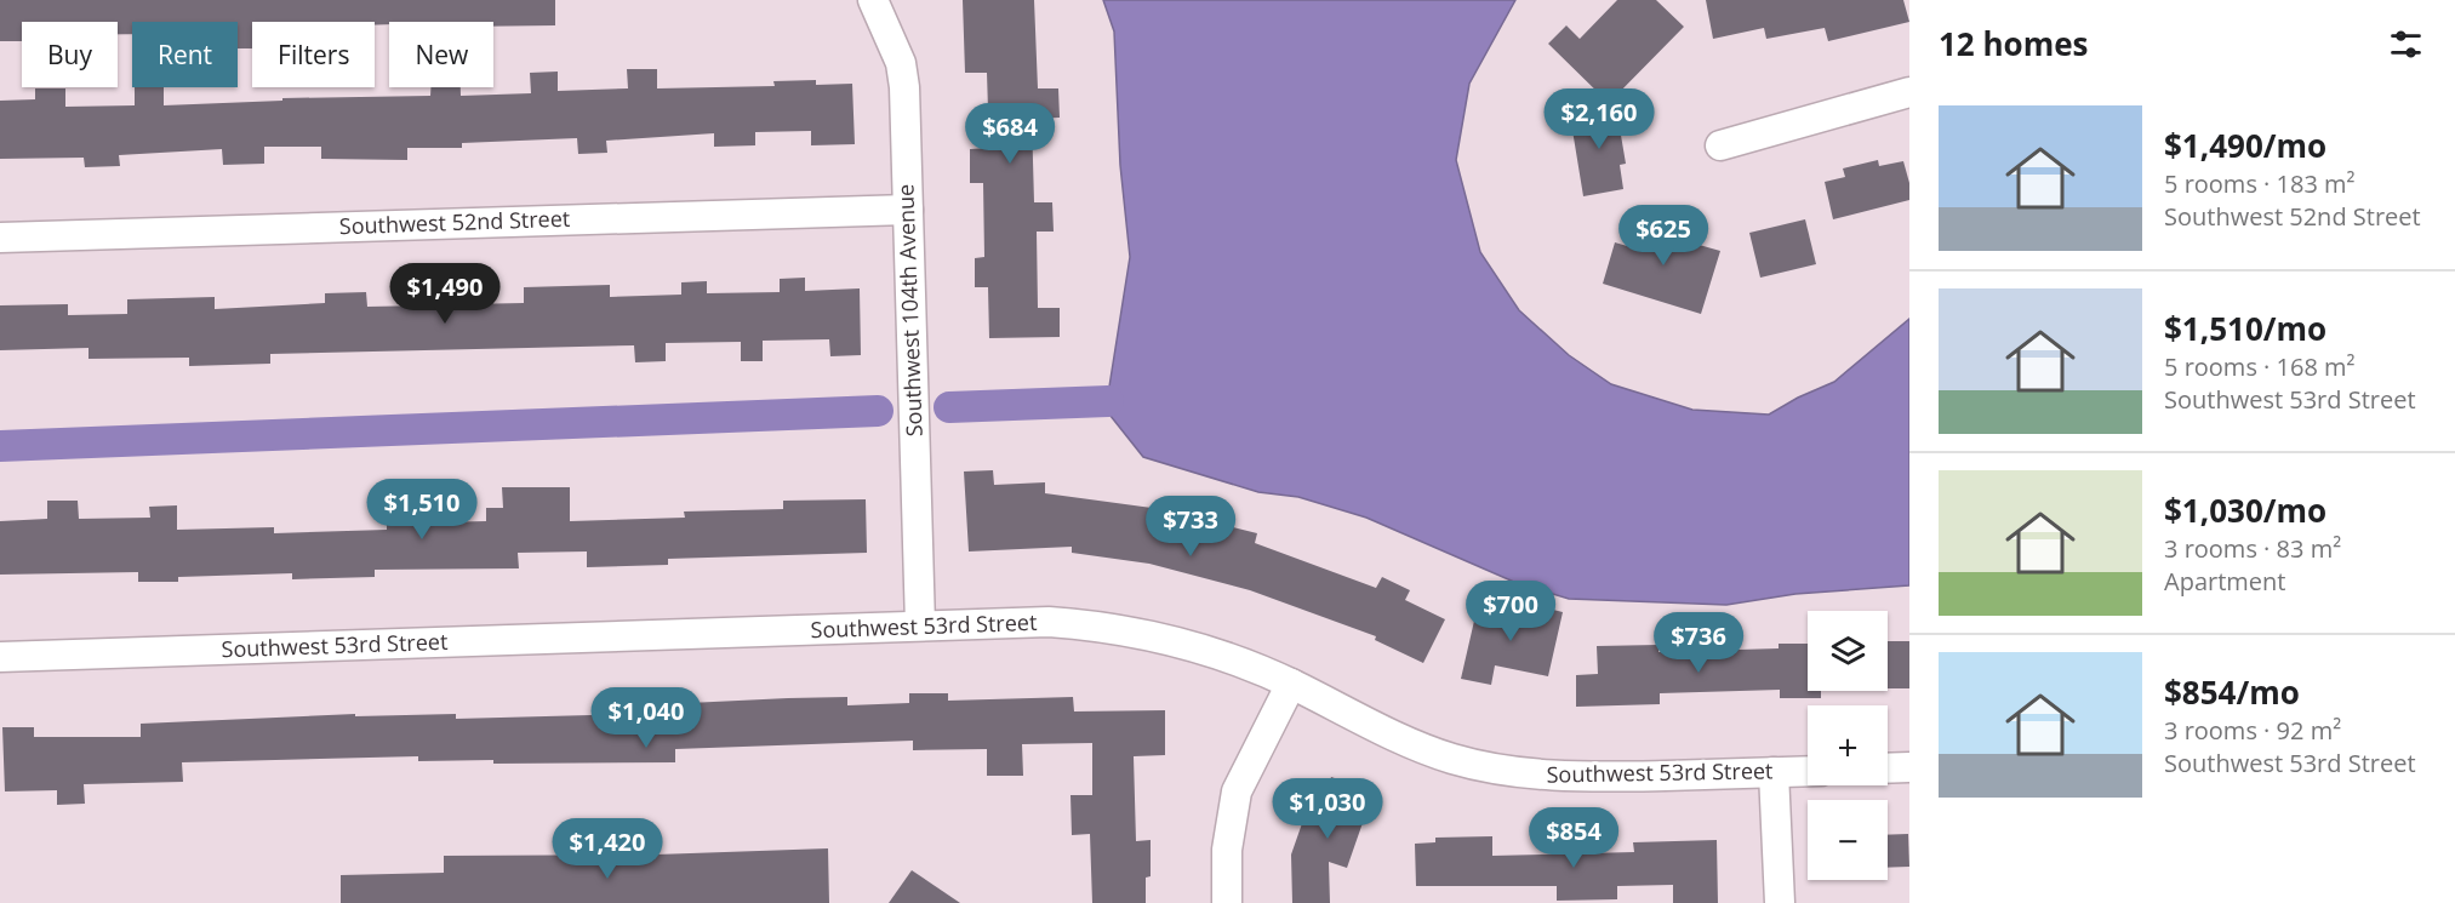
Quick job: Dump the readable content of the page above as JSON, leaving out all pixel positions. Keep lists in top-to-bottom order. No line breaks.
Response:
{"streets":{"street":["Southwest 52nd Street","Southwest 104th Avenue","Southwest 53rd Street"]},"crossings":[["Southwest 52nd Street","Southwest 104th Avenue"],["Southwest 104th Avenue","Southwest 53rd Street"]],"page":{"heading":"12 homes","chip":["Buy","Rent","Filters","New"],"list":[{"name":"$1,490/mo","note":"5 rooms · 183 m² · Southwest 52nd Street"},{"name":"$1,510/mo","note":"5 rooms · 168 m² · Southwest 53rd Street"},{"name":"$1,030/mo","note":"3 rooms · 83 m² · Apartment"},{"name":"$854/mo","note":"3 rooms · 92 m² · Southwest 53rd Street"}],"price":["$2,160","$684","$625","$1,490","$1,510","$733","$700","$736","$1,040","$1,030","$854","$1,420"],"map_buttons":["+","−"]}}
